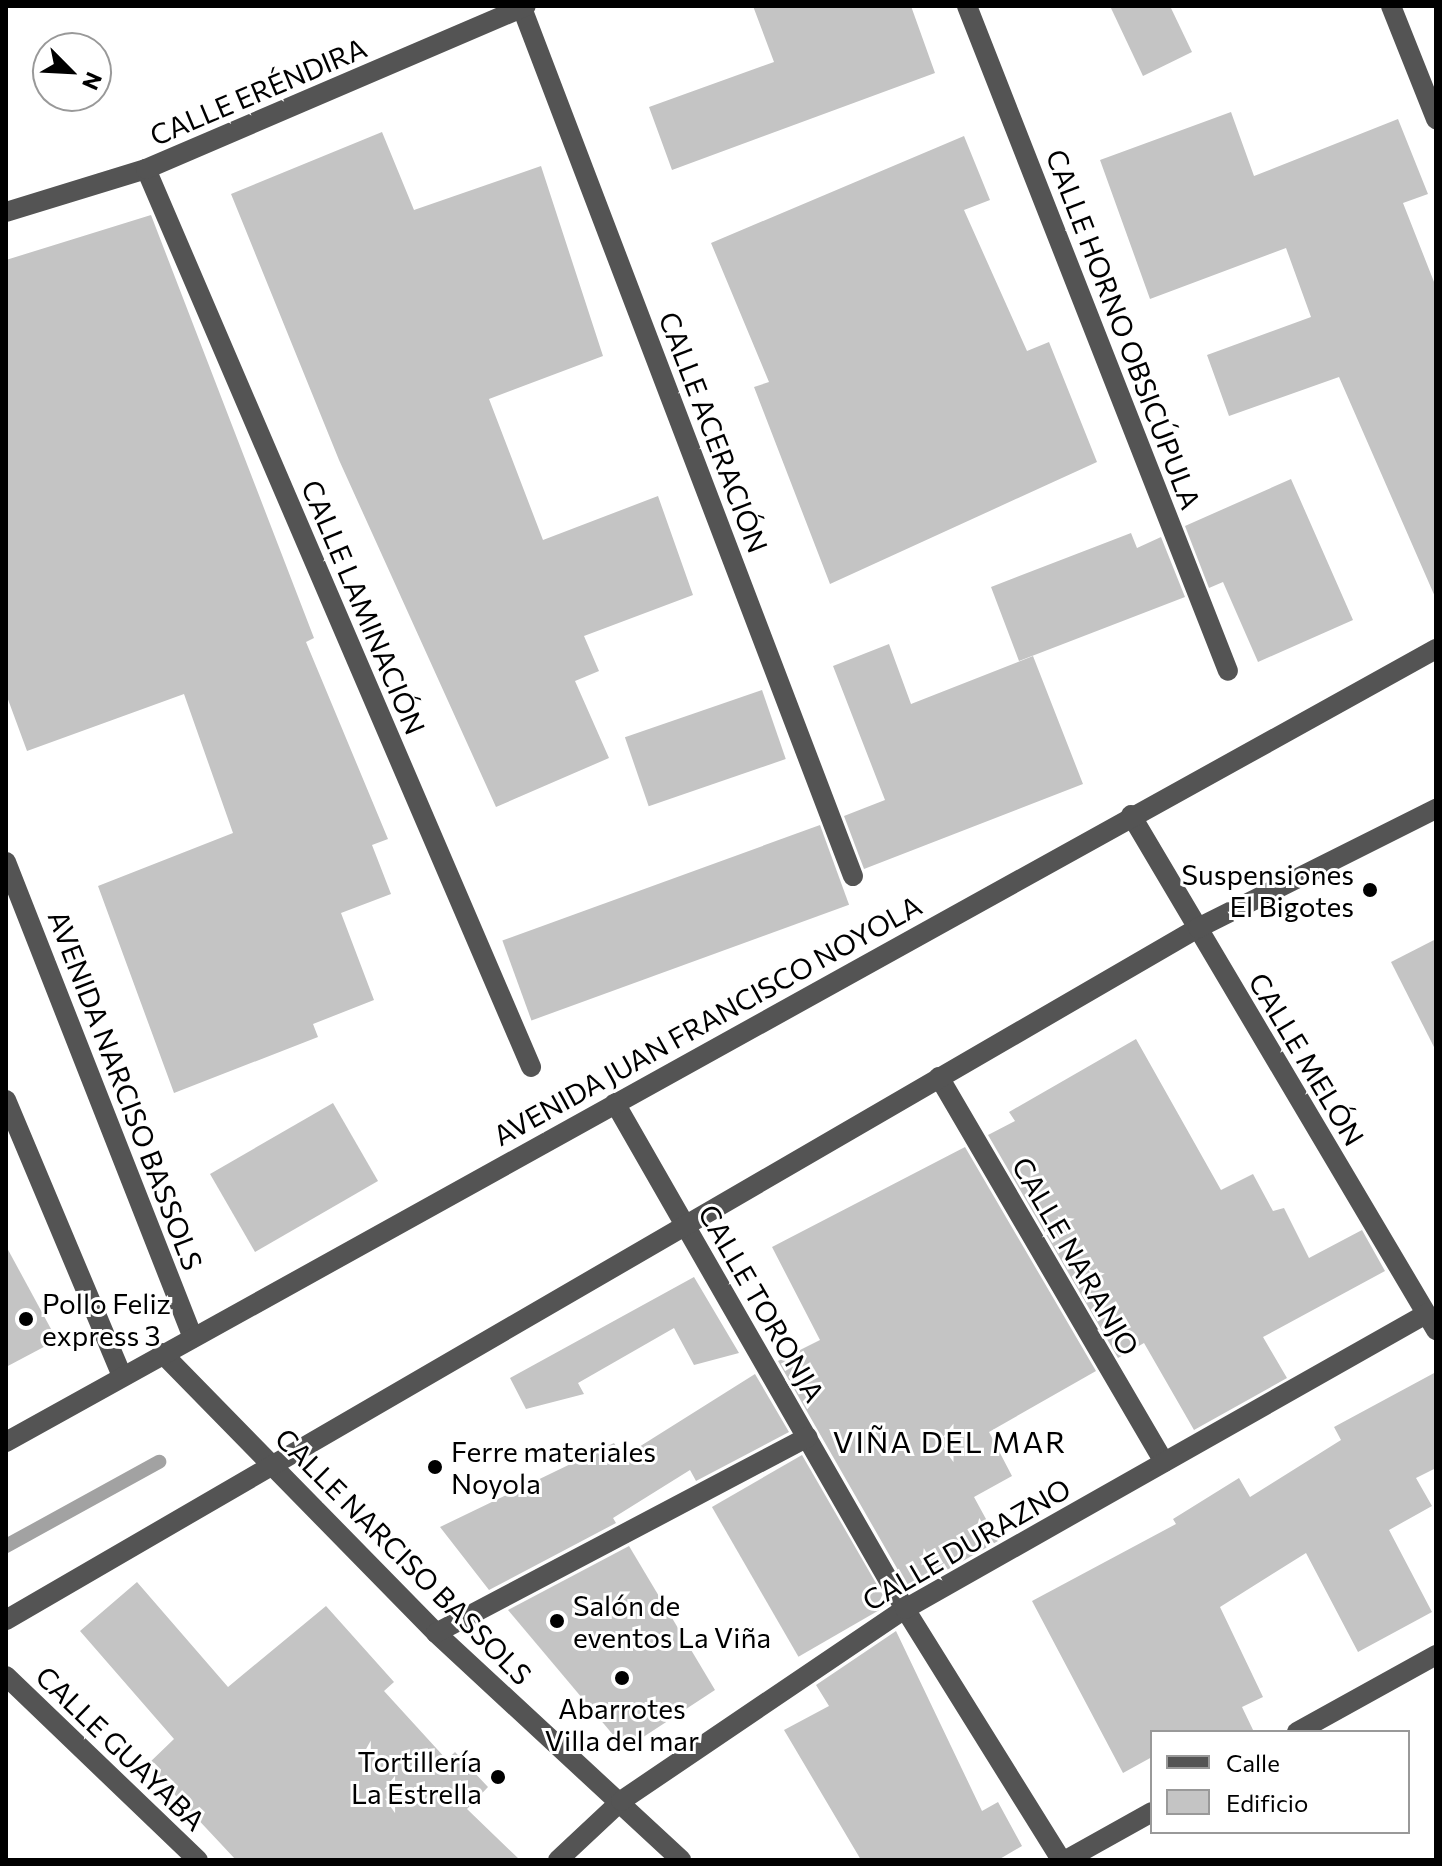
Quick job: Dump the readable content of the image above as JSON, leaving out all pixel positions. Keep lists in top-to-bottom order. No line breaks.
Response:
{"streets":{"street":["CALLE ERÉNDIRA","CALLE HORNO OBSICÚPULA","CALLE ACERACIÓN","CALLE LAMINACIÓN","AVENIDA JUAN FRANCISCO NOYOLA","CALLE MELÓN","AVENIDA NARCISO BASSOLS","CALLE NARANJO","CALLE TORONJA","CALLE DURAZNO","CALLE NARCISO BASSOLS","CALLE GUAYABA"]},"crossings":[["CALLE ERÉNDIRA","CALLE ACERACIÓN"],["CALLE ERÉNDIRA","CALLE LAMINACIÓN"],["AVENIDA JUAN FRANCISCO NOYOLA","CALLE MELÓN"],["AVENIDA JUAN FRANCISCO NOYOLA","AVENIDA NARCISO BASSOLS"],["AVENIDA JUAN FRANCISCO NOYOLA","CALLE TORONJA"],["AVENIDA JUAN FRANCISCO NOYOLA","CALLE NARCISO BASSOLS"],["CALLE MELÓN","CALLE DURAZNO"],["CALLE NARANJO","CALLE DURAZNO"],["CALLE TORONJA","CALLE DURAZNO"],["CALLE DURAZNO","CALLE NARCISO BASSOLS"]],"districts":["VIÑA DEL MAR"],"places":["Suspensiones El Bigotes","Pollo Feliz express 3","Ferre materiales Noyola","Salón de eventos La Viña","Abarrotes Villa del mar","Tortillería La Estrella"],"legend":["Calle","Edificio"],"north":"bottom right"}
